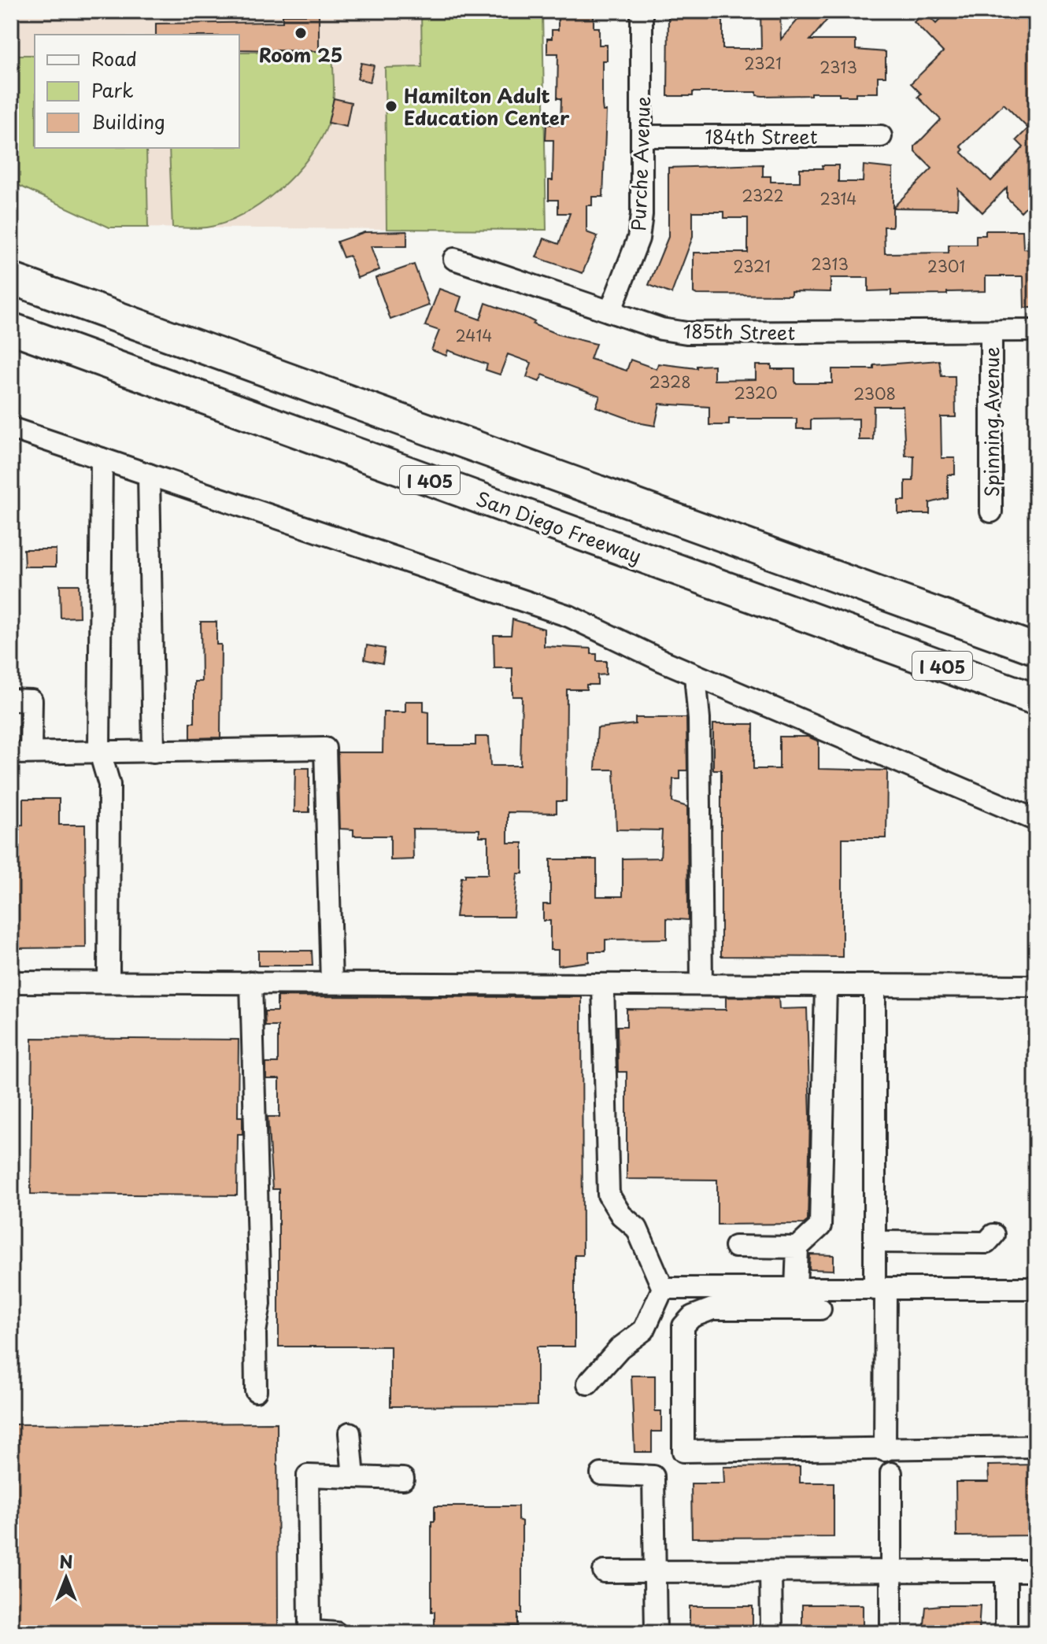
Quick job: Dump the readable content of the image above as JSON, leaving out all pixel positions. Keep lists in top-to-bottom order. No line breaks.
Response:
{"streets":{"highway":["I 405","San Diego Freeway"],"street":["184th Street","Purche Avenue","185th Street","Spinning Avenue"]},"crossings":[["184th Street","Purche Avenue"],["Purche Avenue","185th Street"],["185th Street","Spinning Avenue"]],"places":["Room 25","Hamilton Adult Education Center"],"house_numbers":["2321","2313","2322","2314","2313","2321","2301","2414","2328","2320","2308"],"legend":["Road","Park","Building"],"north":"top"}
